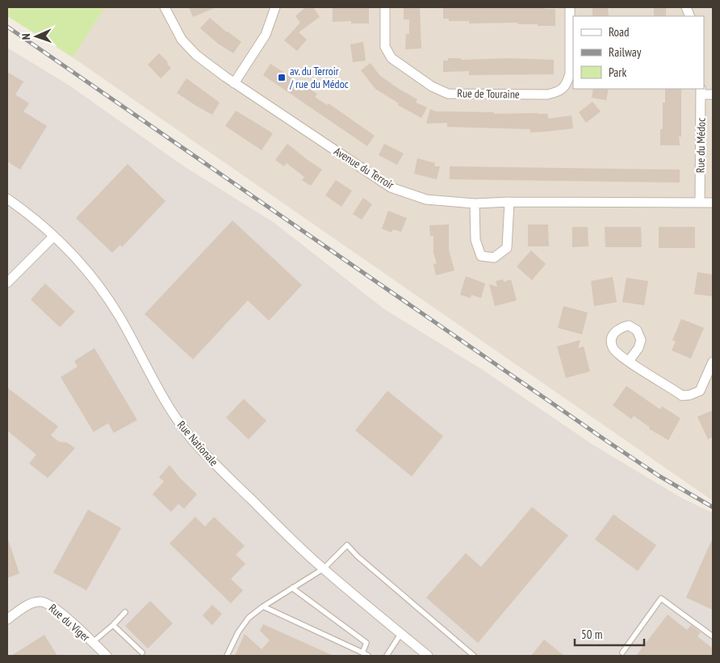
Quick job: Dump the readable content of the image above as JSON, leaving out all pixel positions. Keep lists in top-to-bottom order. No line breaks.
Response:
{"streets":{"street":["Rue de Touraine","Rue du Médoc","Avenue du Terroir","Rue Nationale","Rue du Viger"]},"crossings":[["Rue du Médoc","Avenue du Terroir"]],"places":{"transit":["av. du Terroir / rue du Médoc"]},"legend":["Road","Railway","Park"],"scale_bar":"50 m","north":"left"}
